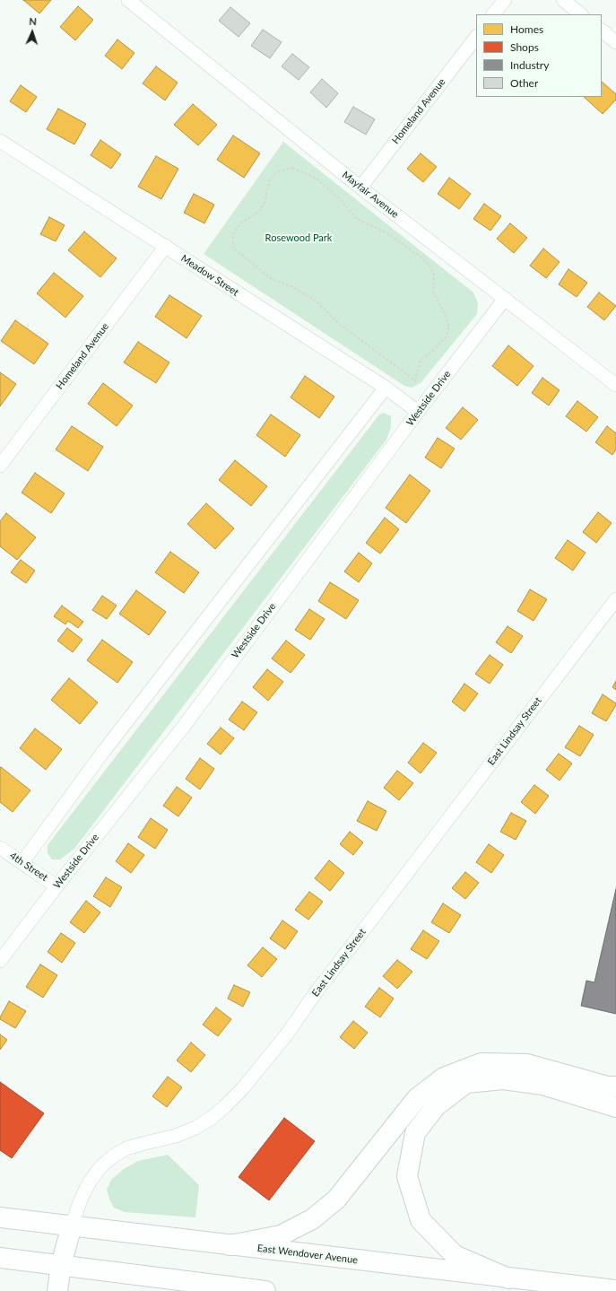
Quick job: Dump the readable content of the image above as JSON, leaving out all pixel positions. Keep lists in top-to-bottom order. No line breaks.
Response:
{"streets":{"main road":["East Lindsay Street","East Wendover Avenue"],"street":["Homeland Avenue","Mayfair Avenue","Meadow Street","Westside Drive","4th Street"]},"crossings":[["Homeland Avenue","Mayfair Avenue"],["Homeland Avenue","Meadow Street"],["Mayfair Avenue","Westside Drive"],["Meadow Street","Westside Drive"],["Westside Drive","4th Street"],["East Lindsay Street","East Wendover Avenue"]],"parks":["Rosewood Park"],"legend":["Homes","Shops","Industry","Other"],"north":"top"}
